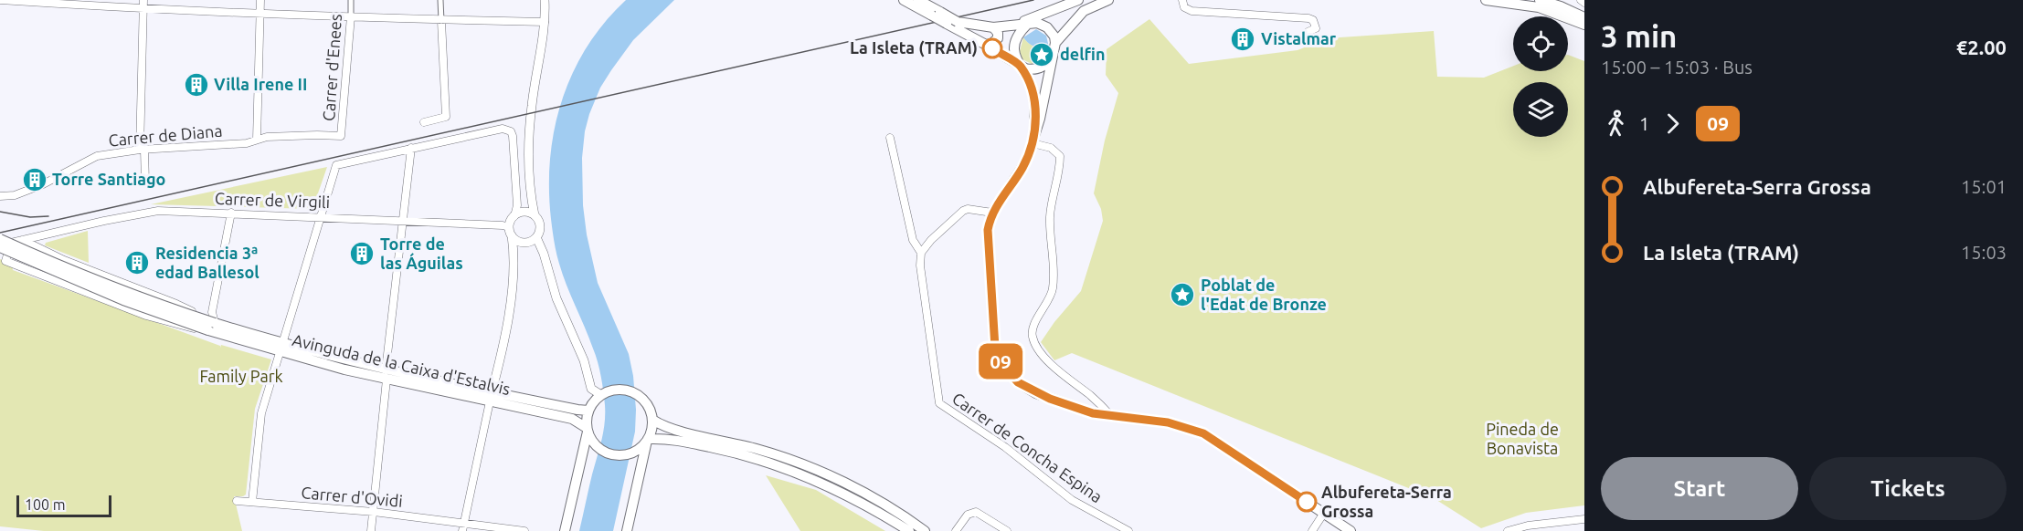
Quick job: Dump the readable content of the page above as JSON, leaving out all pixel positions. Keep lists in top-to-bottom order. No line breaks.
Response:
{"streets":{"main road":["Avinguda de la Caixa d'Estalvis"],"street":["Carrer d'Enees","Carrer de Diana","Carrer de Virgili","Carrer de Concha Espina","Carrer d'Ovidi"]},"crossings":[["Carrer d'Enees","Carrer de Diana"],["Carrer de Virgili","Avinguda de la Caixa d'Estalvis"]],"parks":["Family Park","Pineda de Bonavista"],"places":{"building":["Vistalmar","Villa Irene II","Torre Santiago","Torre de las Águilas","Residencia 3ª edad Ballesol"],"other":["La Isleta (TRAM)","Albufereta-Serra Grossa"],"place":["delfin","Poblat de l'Edat de Bronze"]},"lines":["bus line 09"],"scale_bar":"100 m","page":{"on_map":"09","heading":["3 min","15:00 – 15:03 · Bus","€2.00"],"legs":["1","09"],"list":[{"name":"Albufereta-Serra Grossa","value":"15:01"},{"name":"La Isleta (TRAM)","value":"15:03"}],"buttons":["Start","Tickets"],"scale":"100 m"}}
